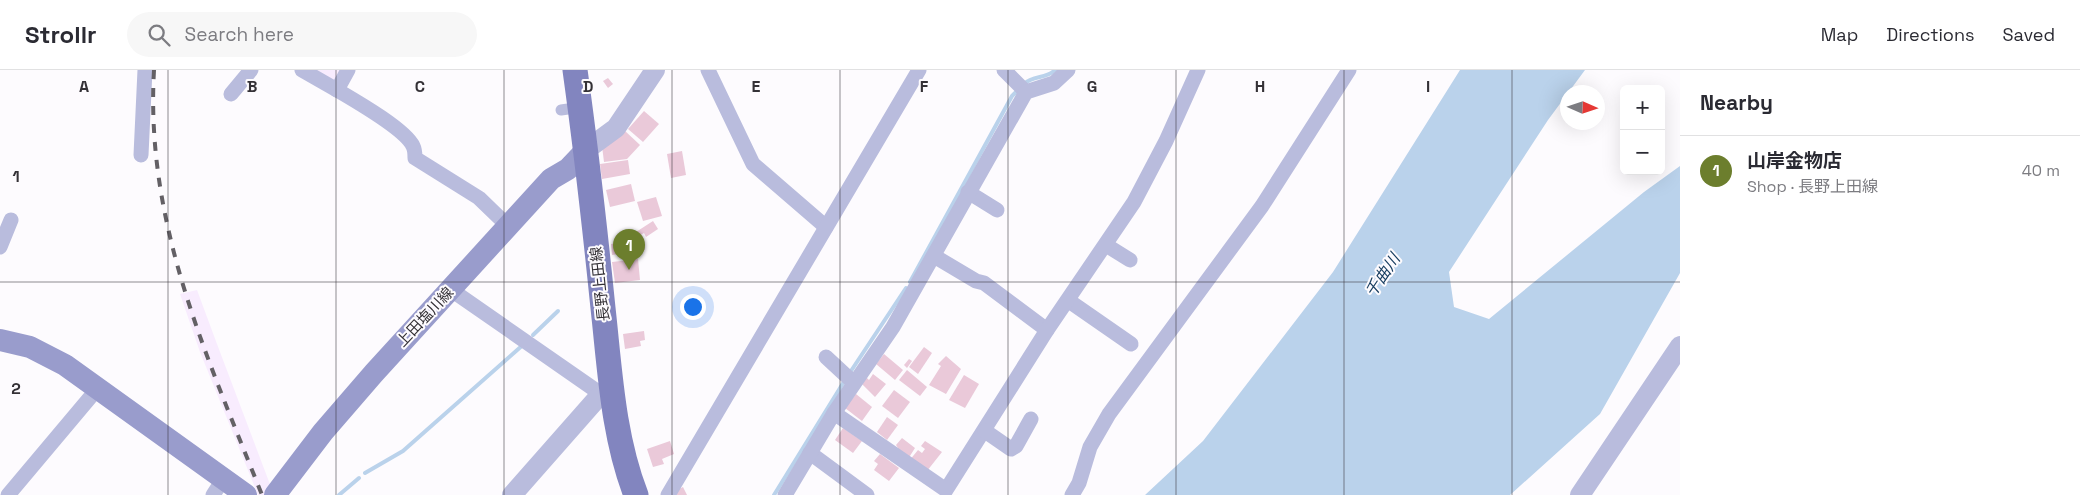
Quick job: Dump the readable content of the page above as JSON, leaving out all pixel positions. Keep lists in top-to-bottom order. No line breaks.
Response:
{"streets":{"main road":["長野上田線","上田塩川線"]},"crossings":[["長野上田線","上田塩川線"]],"water":["千曲川"],"north":"right","page":{"header":"Strollr","search":"Search here","nav":["Map","Directions","Saved"],"heading":"Nearby","map_buttons":["+","−"],"list":[{"mark":"1","name":"山岸金物店","note":"Shop · 長野上田線","value":"40 m"}],"pins":"1"},"grid":{"columns":["A","B","C","D","E","F","G","H","I"],"rows":["1","2"]}}
